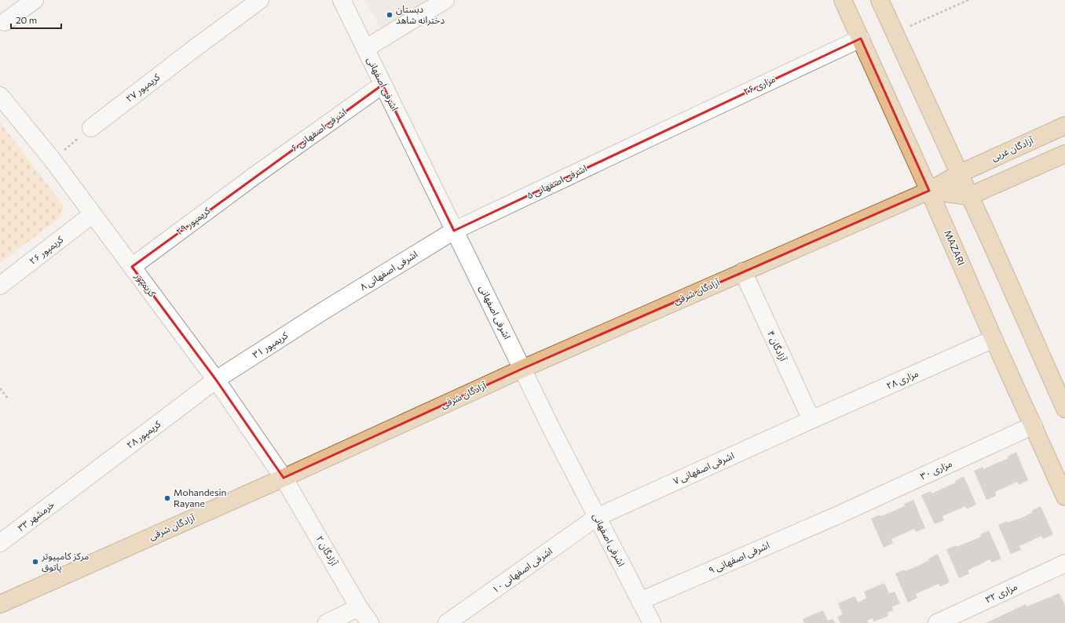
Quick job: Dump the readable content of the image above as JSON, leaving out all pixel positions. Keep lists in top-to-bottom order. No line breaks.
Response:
{"streets":{"main road":["آزادگان غربی","MAZARI","آزادگان شرقی"],"street":["اشرفی اصفهانی","مزاری ۲۶","کریمپور ۲۷","اشرفی اصفهانی ۶","اشرفی اصفهانی ۵","کریمپور ۲۹","کریمپور ۲۶","اشرفی اصفهانی ۸","کریمپور","کریمپور ۳۱","آزادگان ۴","مزاری ۲۸","کریمپور ۲۸","اشرفی اصفهانی ۷","مزاری ۳۰","خرمشهر ۳۳","آزادگان ۲","اشرفی اصفهانی ۹","اشرفی اصفهانی ۱۰","مزاری ۳۲"]},"crossings":[["اشرفی اصفهانی","اشرفی اصفهانی ۶"],["اشرفی اصفهانی","اشرفی اصفهانی ۵"],["اشرفی اصفهانی","اشرفی اصفهانی ۸"],["اشرفی اصفهانی","آزادگان شرقی"],["اشرفی اصفهانی","اشرفی اصفهانی ۷"],["اشرفی اصفهانی","اشرفی اصفهانی ۹"],["اشرفی اصفهانی","اشرفی اصفهانی ۱۰"],["مزاری ۲۶","اشرفی اصفهانی ۵"],["مزاری ۲۶","MAZARI"],["اشرفی اصفهانی ۶","کریمپور ۲۹"],["آزادگان غربی","آزادگان شرقی"],["اشرفی اصفهانی ۵","اشرفی اصفهانی ۸"],["کریمپور ۲۹","کریمپور"],["MAZARI","آزادگان شرقی"],["MAZARI","مزاری ۲۸"],["MAZARI","مزاری ۳۰"],["کریمپور ۲۶","کریمپور"],["اشرفی اصفهانی ۸","کریمپور ۳۱"],["کریمپور","آزادگان شرقی"],["کریمپور","کریمپور ۳۱"],["کریمپور","کریمپور ۲۸"],["کریمپور","آزادگان ۲"],["آزادگان شرقی","آزادگان ۴"],["آزادگان شرقی","آزادگان ۲"],["کریمپور ۳۱","کریمپور ۲۸"],["آزادگان ۴","مزاری ۲۸"],["آزادگان ۴","اشرفی اصفهانی ۷"],["مزاری ۲۸","اشرفی اصفهانی ۷"],["کریمپور ۲۸","خرمشهر ۳۳"],["اشرفی اصفهانی ۷","اشرفی اصفهانی ۱۰"],["مزاری ۳۰","اشرفی اصفهانی ۹"]],"places":["دبستان دخترانه شاهد","Mohandesin Rayane","مرکز کامپیوتر پاتوق"],"scale_bar":"20 m"}
